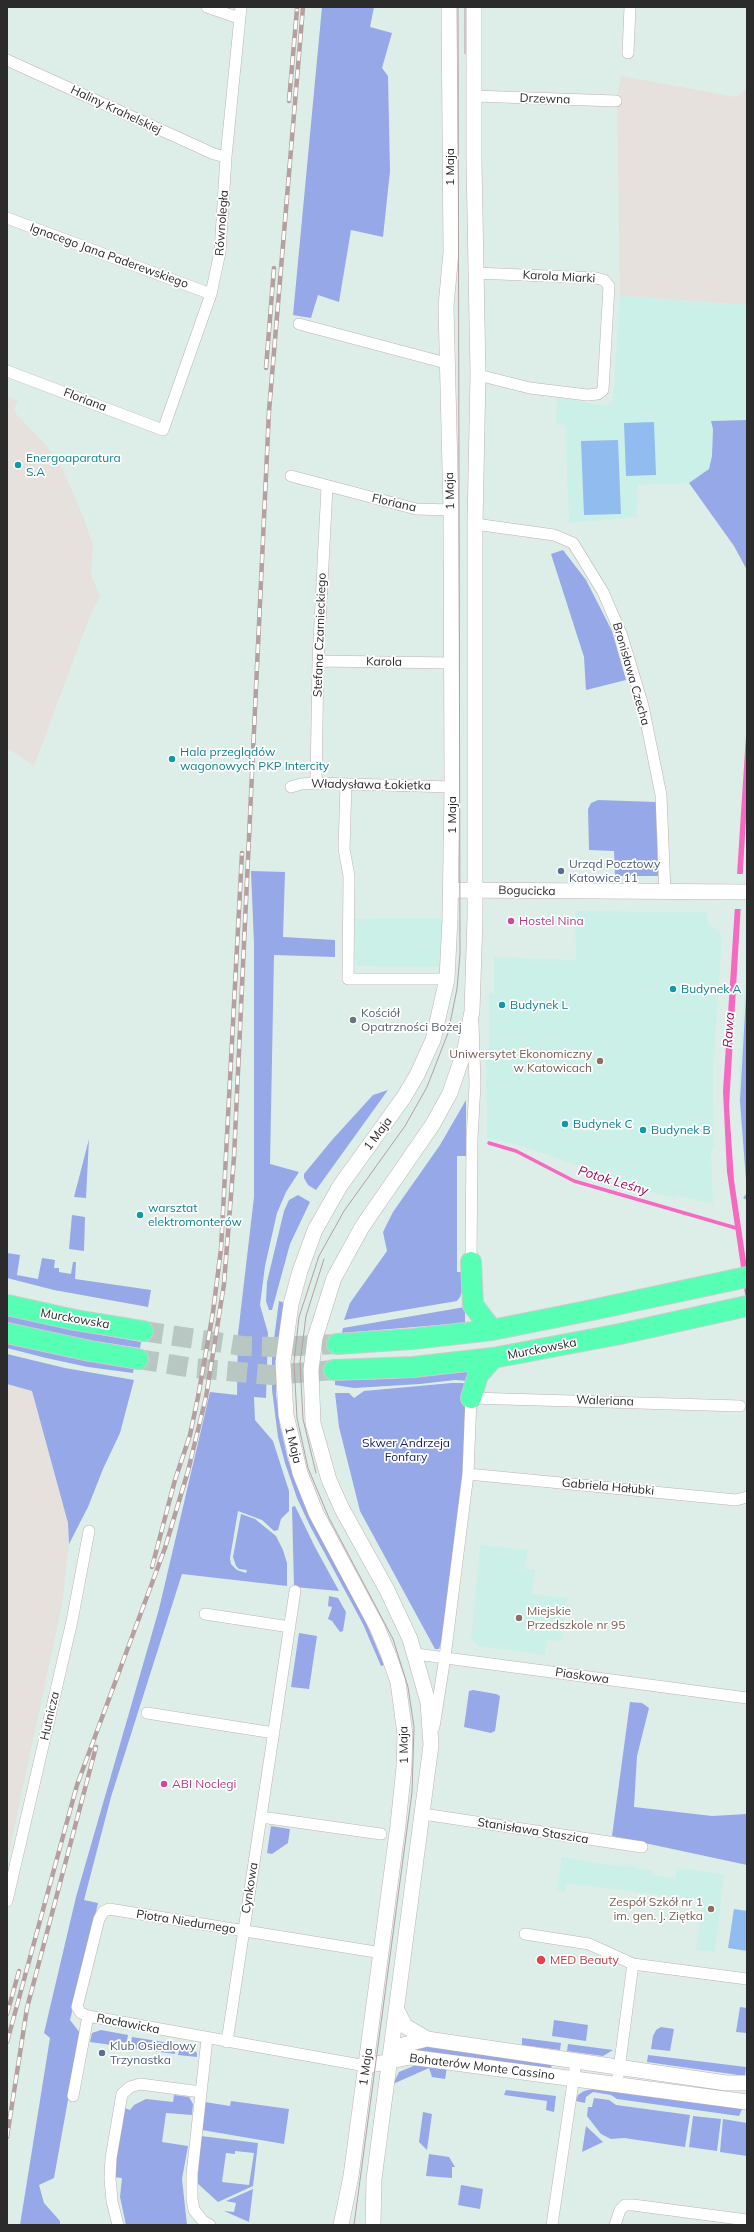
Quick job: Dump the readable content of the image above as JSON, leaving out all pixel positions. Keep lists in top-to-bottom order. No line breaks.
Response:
{"streets":{"highway":["Murckowska"],"street":["Drzewna","Haliny Krahelskiej","1 Maja","Równoległa","Ignacego Jana Paderewskiego","Karola Miarki","Floriana","Stefana Czarnieckiego","Karola","Bronisława Czecha","Władysława Łokietka","Bogucicka","Waleriana","Gabriela Hałubki","Piaskowa","Hutnicza","Stanisława Staszica","Cynkowa","Piotra Niedurnego","Racławicka","Bohaterów Monte Cassino"]},"crossings":[["Drzewna","1 Maja"],["Haliny Krahelskiej","Równoległa"],["1 Maja","Karola Miarki"],["1 Maja","Floriana"],["1 Maja","Karola"],["1 Maja","Bronisława Czecha"],["1 Maja","Władysława Łokietka"],["1 Maja","Bogucicka"],["1 Maja","Waleriana"],["1 Maja","Gabriela Hałubki"],["1 Maja","Piaskowa"],["1 Maja","Stanisława Staszica"],["1 Maja","Piotra Niedurnego"],["1 Maja","Racławicka"],["1 Maja","Bohaterów Monte Cassino"],["Równoległa","Ignacego Jana Paderewskiego"],["Równoległa","Floriana"],["Floriana","Stefana Czarnieckiego"],["Stefana Czarnieckiego","Karola"],["Stefana Czarnieckiego","Władysława Łokietka"],["Bronisława Czecha","Bogucicka"],["Cynkowa","Piotra Niedurnego"],["Cynkowa","Racławicka"],["Piotra Niedurnego","Racławicka"],["Racławicka","Bohaterów Monte Cassino"]],"water":["Rawa","Potok Leśny"],"parks":["Skwer Andrzeja Fonfary"],"places":["Energoaparatura S.A","Hala przeglądów wagonowych PKP Intercity","Urząd Pocztowy Katowice 11","Hostel Nina","Budynek A","Budynek L","Kościół Opatrzności Bożej","Uniwersytet Ekonomiczny w Katowicach","Budynek C","Budynek B","warsztat elektromonterów","Miejskie Przedszkole nr 95","ABI Noclegi","Zespół Szkół nr 1 im. gen. J. Ziętka","MED Beauty","Klub Osiedlowy Trzynastka"]}
